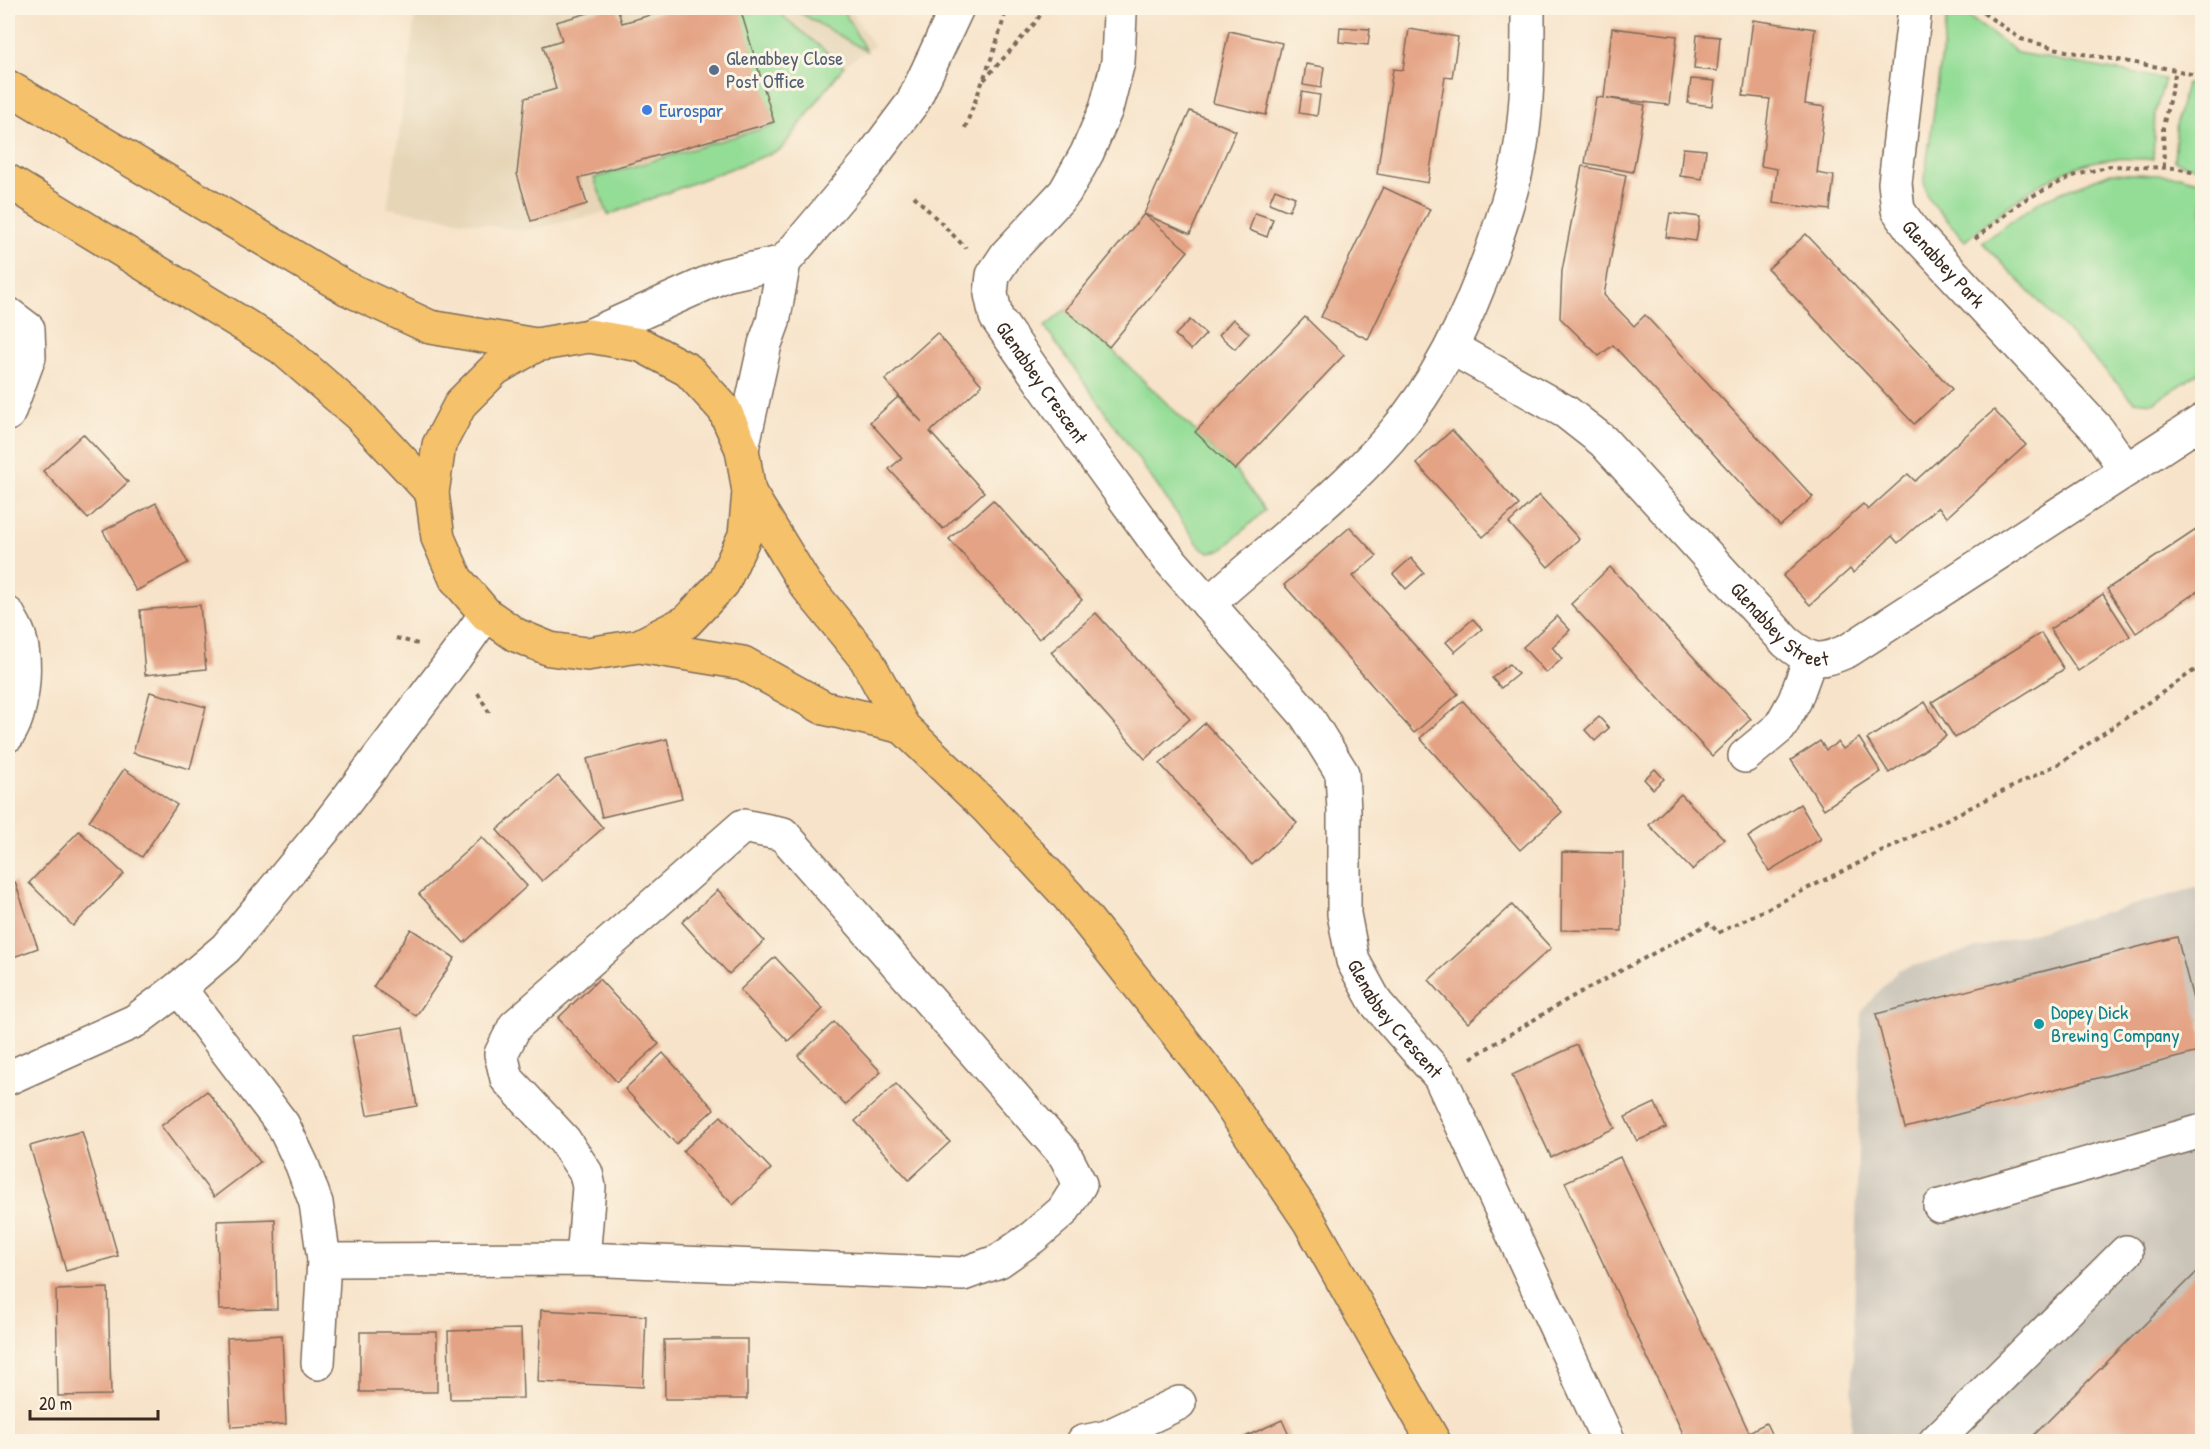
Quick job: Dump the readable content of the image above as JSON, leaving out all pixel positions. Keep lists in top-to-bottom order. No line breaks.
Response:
{"streets":{"street":["Glenabbey Park","Glenabbey Crescent","Glenabbey Street"]},"crossings":[["Glenabbey Park","Glenabbey Street"]],"places":["Glenabbey Close Post Office","Eurospar","Dopey Dick Brewing Company"],"scale_bar":"20 m"}
